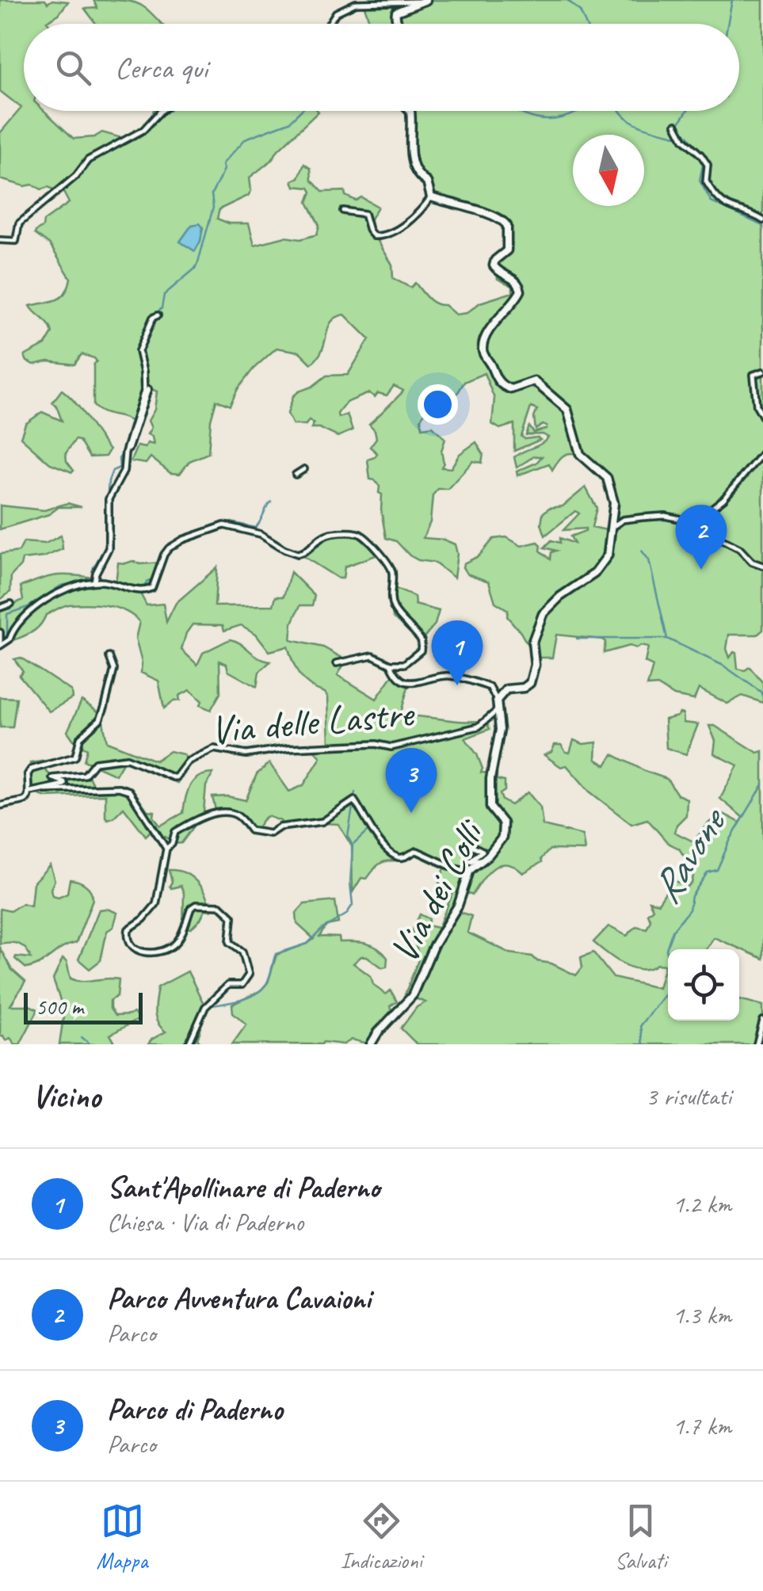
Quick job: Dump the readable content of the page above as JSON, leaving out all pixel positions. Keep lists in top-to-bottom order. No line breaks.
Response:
{"streets":{"main road":["Via dei Colli"],"street":["Via delle Lastre"]},"crossings":[["Via delle Lastre","Via dei Colli"]],"water":["Ravone"],"scale_bar":"500 m","north":"bottom","page":{"search":"Cerca qui","pins":["2","1","3"],"scale":"500 m","heading":["Vicino","3 risultati"],"list":[{"mark":"1","name":"Sant'Apollinare di Paderno","note":"Chiesa · Via di Paderno","value":"1.2 km"},{"mark":"2","name":"Parco Avventura Cavaioni","note":"Parco","value":"1.3 km"},{"mark":"3","name":"Parco di Paderno","note":"Parco","value":"1.7 km"}],"nav":["Mappa","Indicazioni","Salvati"]}}
